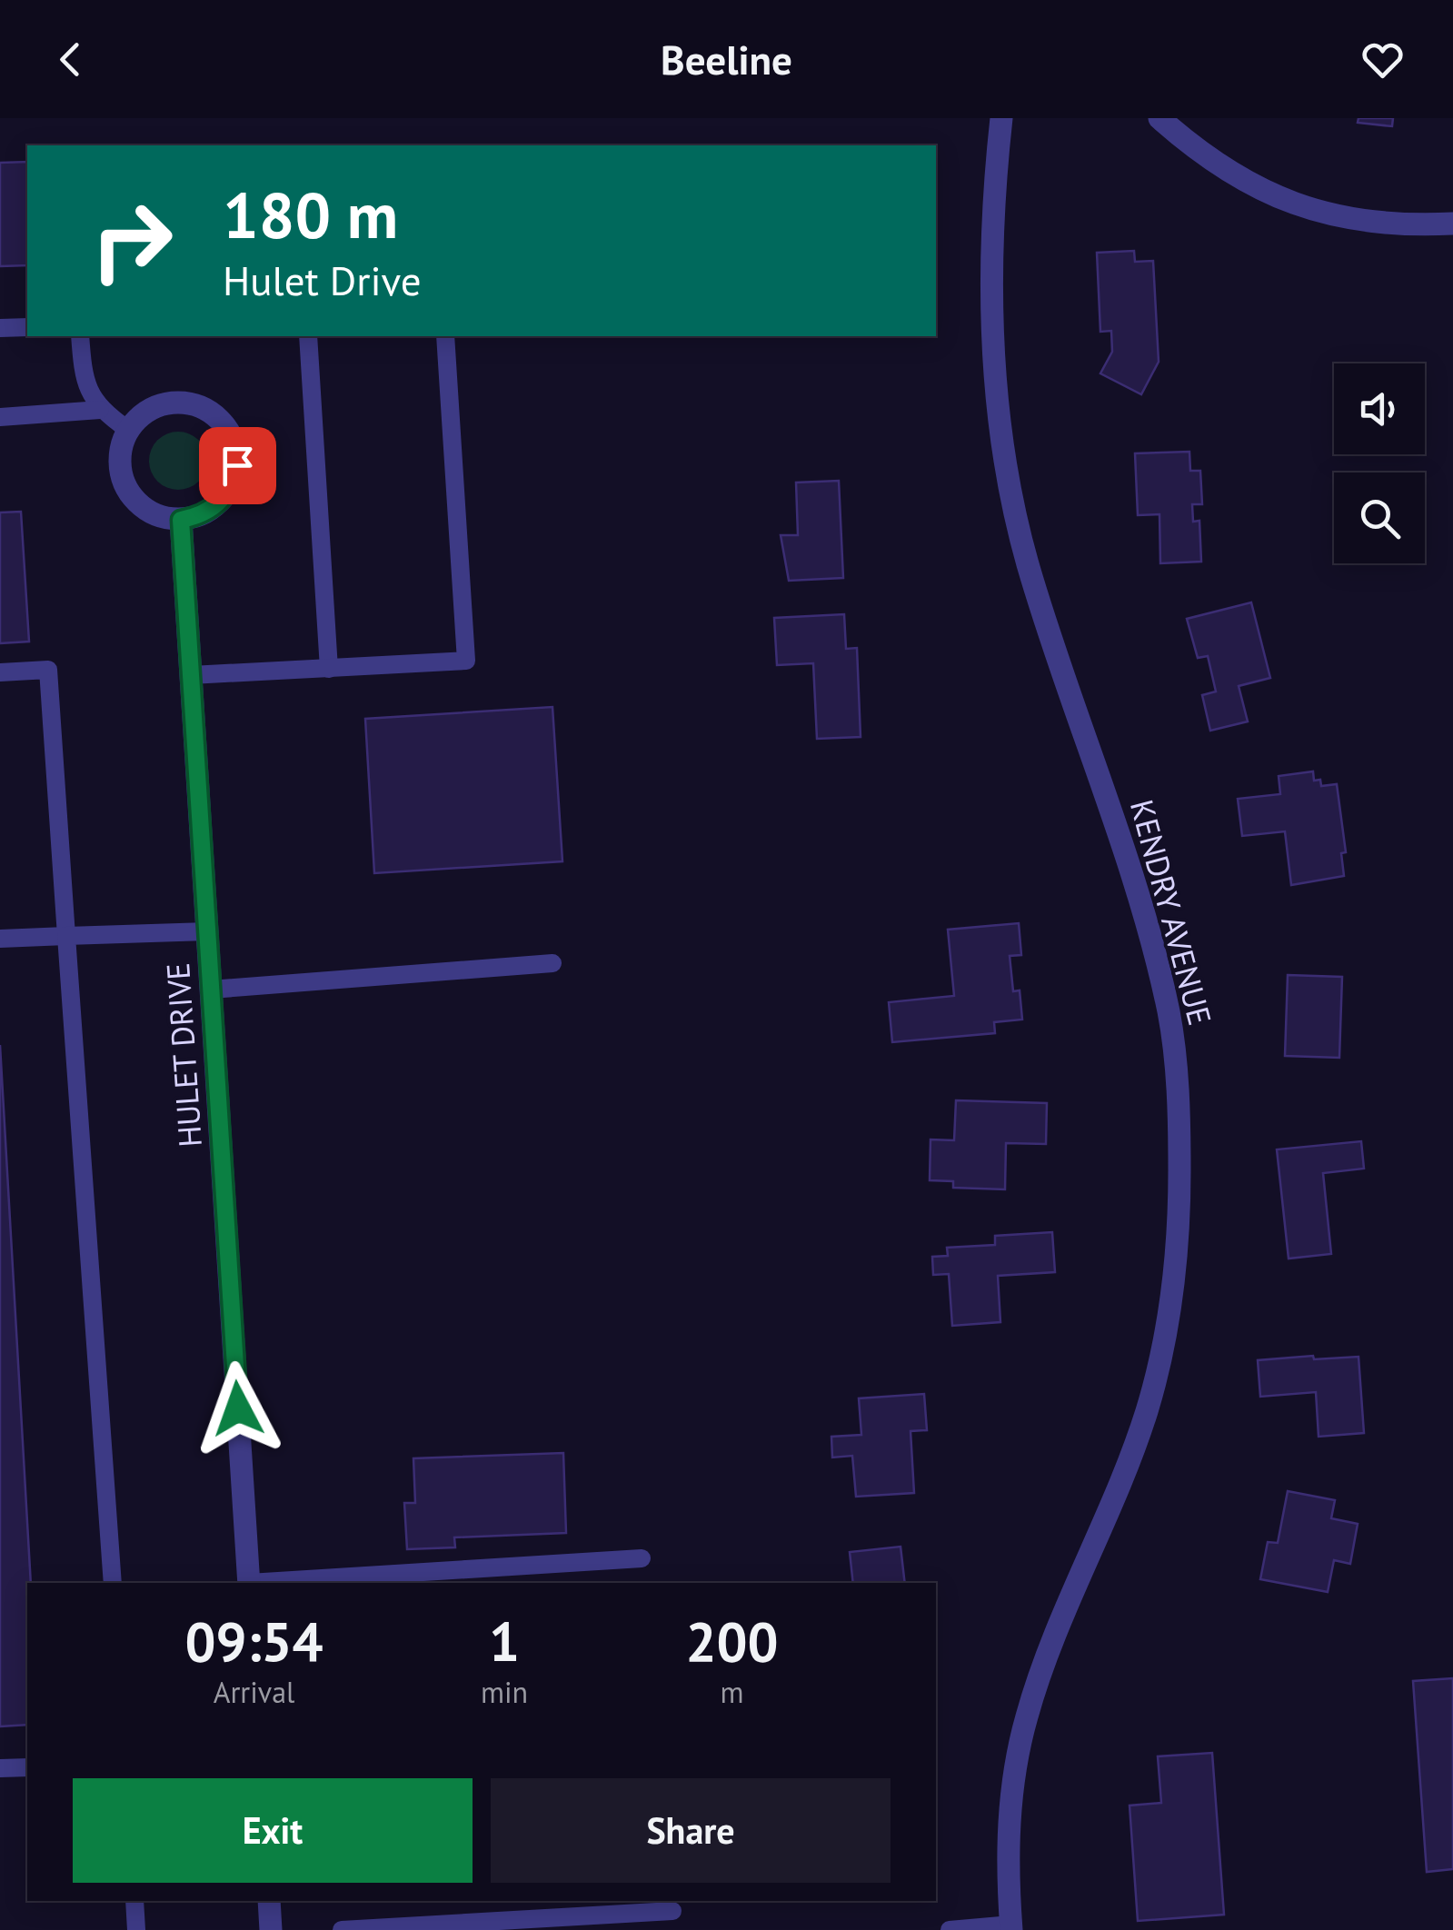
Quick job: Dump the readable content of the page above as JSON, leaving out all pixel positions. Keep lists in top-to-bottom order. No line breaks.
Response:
{"streets":{"street":["KENDRY AVENUE","HULET DRIVE"]},"page":{"header":"Beeline","turn":["180 m","Hulet Drive"],"eta":["09:54","Arrival","1","min","200","m"],"buttons":["Exit","Share"]}}
